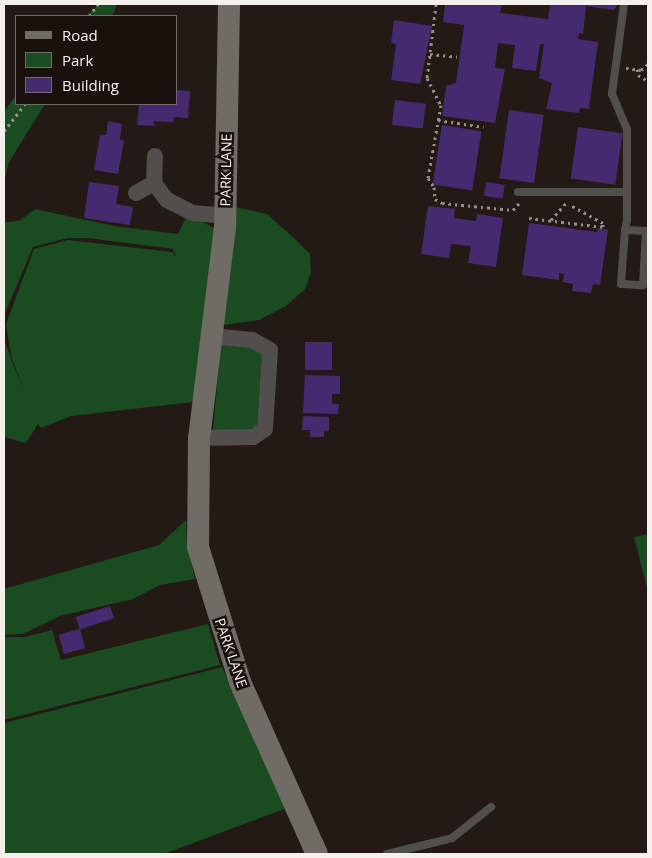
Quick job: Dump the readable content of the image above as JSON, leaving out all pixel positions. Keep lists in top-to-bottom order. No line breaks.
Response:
{"streets":{"main road":["PARK LANE"]},"legend":["Road","Park","Building"]}
